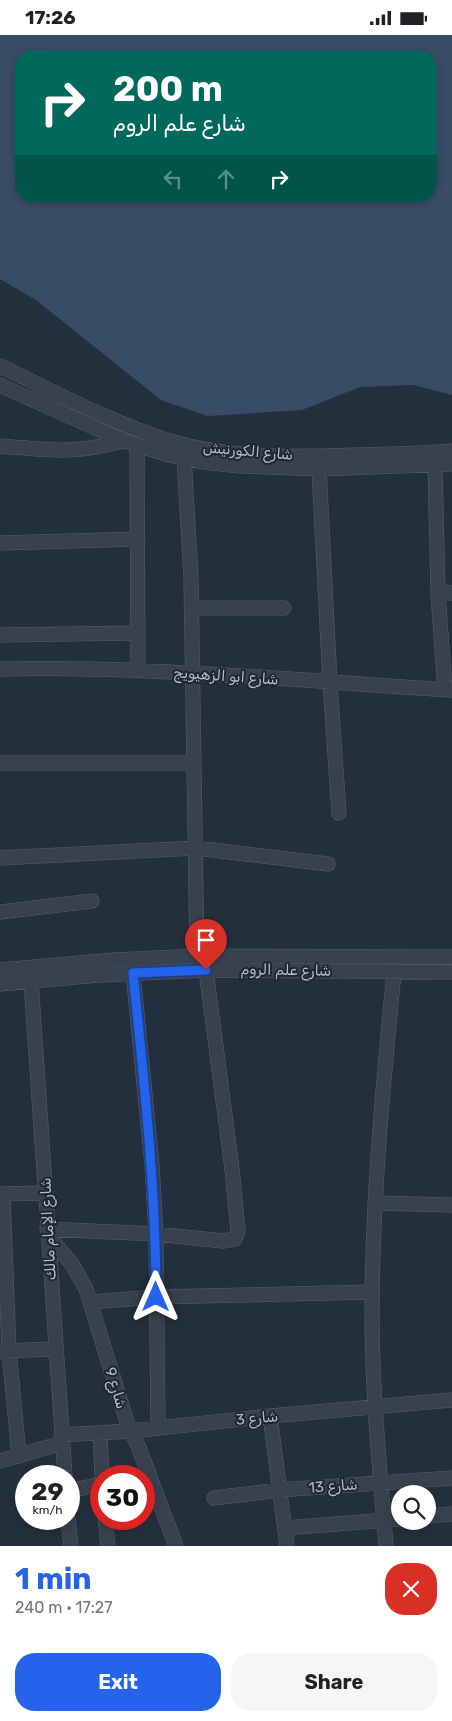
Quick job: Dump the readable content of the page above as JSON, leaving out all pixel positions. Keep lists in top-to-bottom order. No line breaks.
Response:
{"streets":{"street":["شارع الكورنيش","شارع ابو الزهيويج","شارع علم الروم","شارع الإمام مالك","شارع 9","شارع 3","شارع 13"]},"crossings":[["شارع علم الروم","شارع الإمام مالك"],["شارع الإمام مالك","شارع 9"],["شارع الإمام مالك","شارع 3"],["شارع 9","شارع 3"]],"page":{"status":"17:26","turn":["200 m","شارع علم الروم"],"speed":"29 km/h","limit":"30","heading":["1 min","240 m · 17:27"],"buttons":["Exit","Share"]}}
